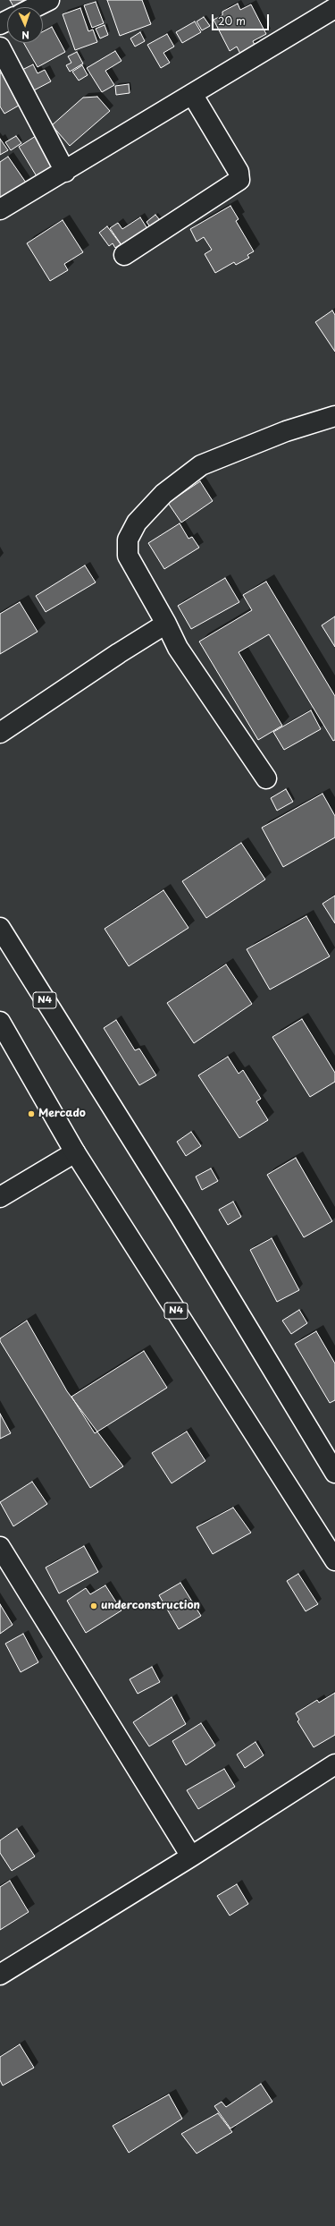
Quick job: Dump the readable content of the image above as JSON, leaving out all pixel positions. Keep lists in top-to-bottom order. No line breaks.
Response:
{"streets":{"main road":["N4"]},"places":["Mercado","underconstruction"],"scale_bar":"20 m","north":"bottom"}
